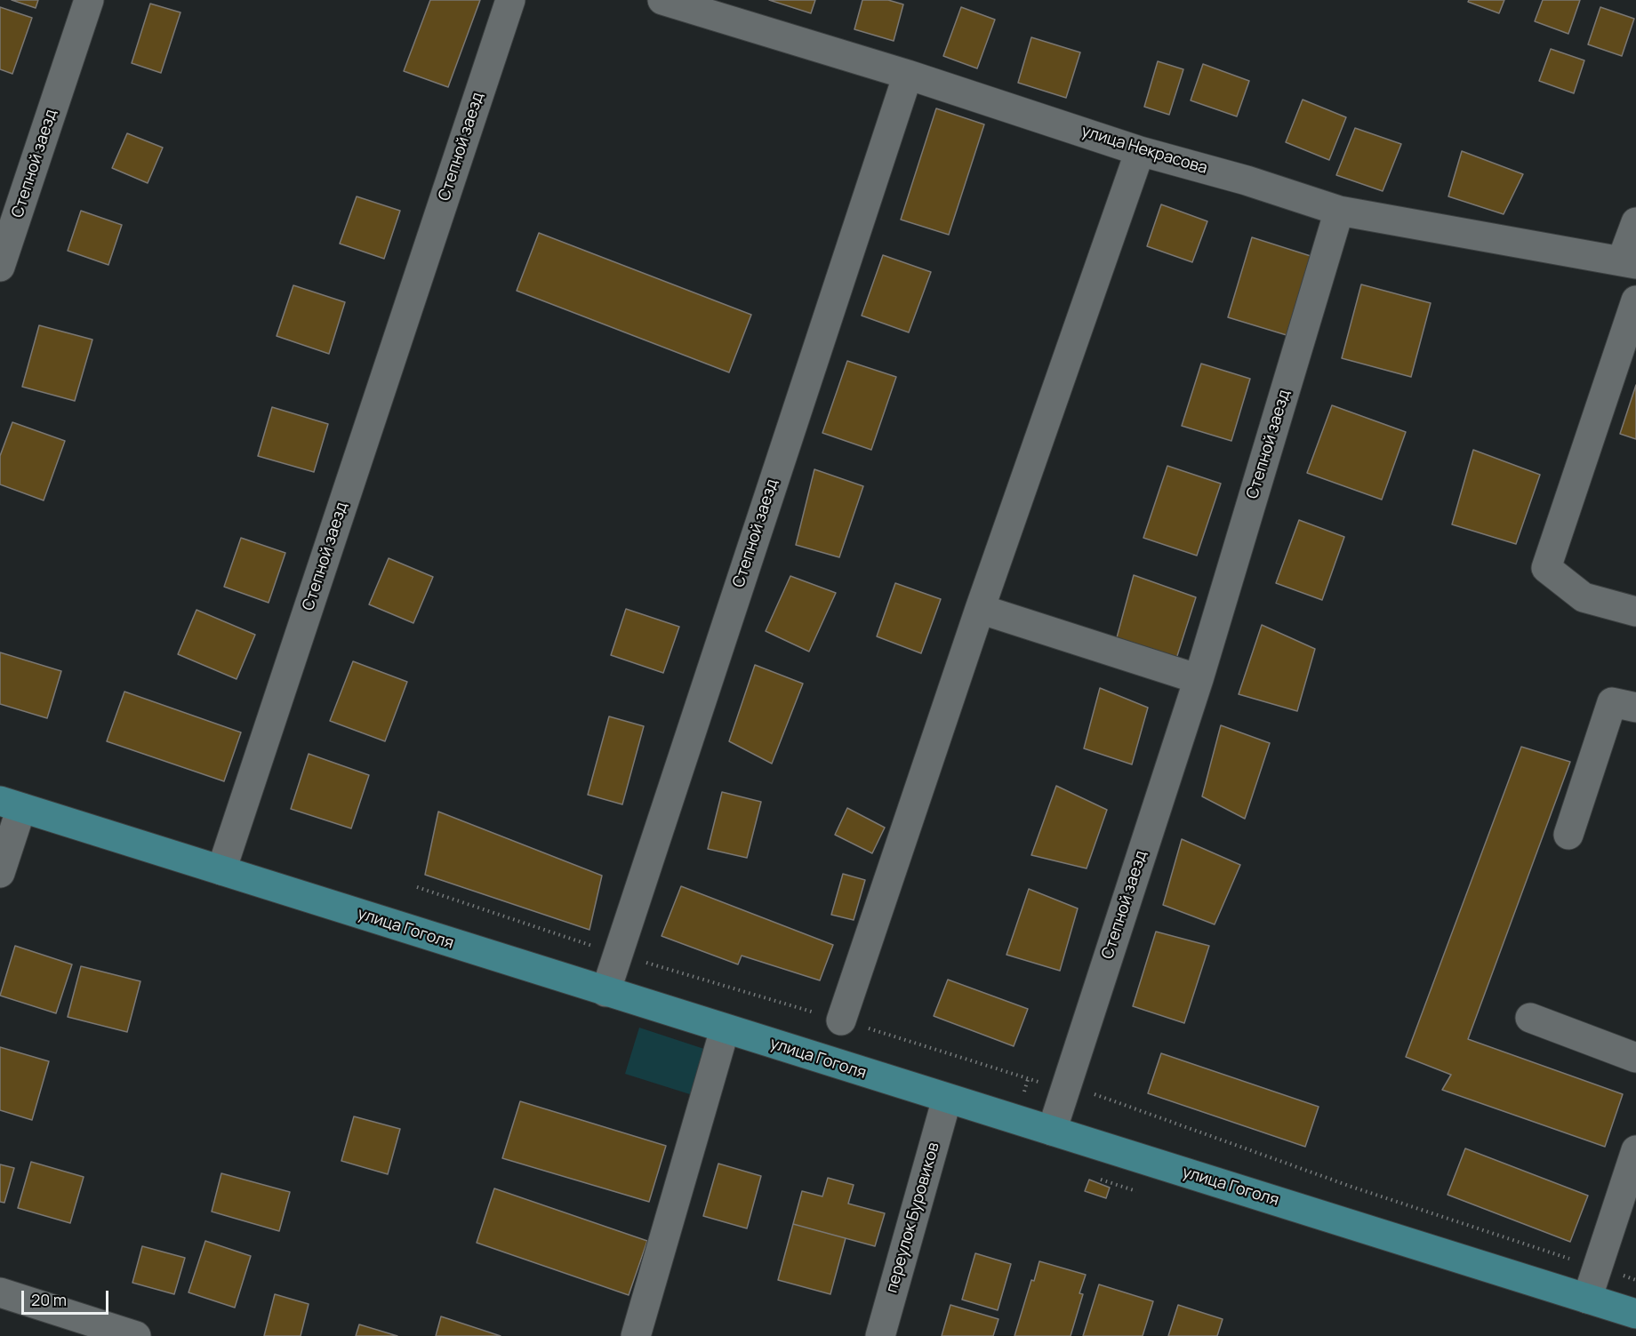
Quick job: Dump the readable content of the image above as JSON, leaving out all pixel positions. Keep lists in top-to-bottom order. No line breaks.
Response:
{"streets":{"main road":["улица Гоголя"],"street":["Степной заезд","улица Некрасова","переулок Буровиков"]},"crossings":[["Степной заезд","улица Некрасова"],["Степной заезд","улица Гоголя"],["улица Гоголя","переулок Буровиков"]],"scale_bar":"20 m"}
